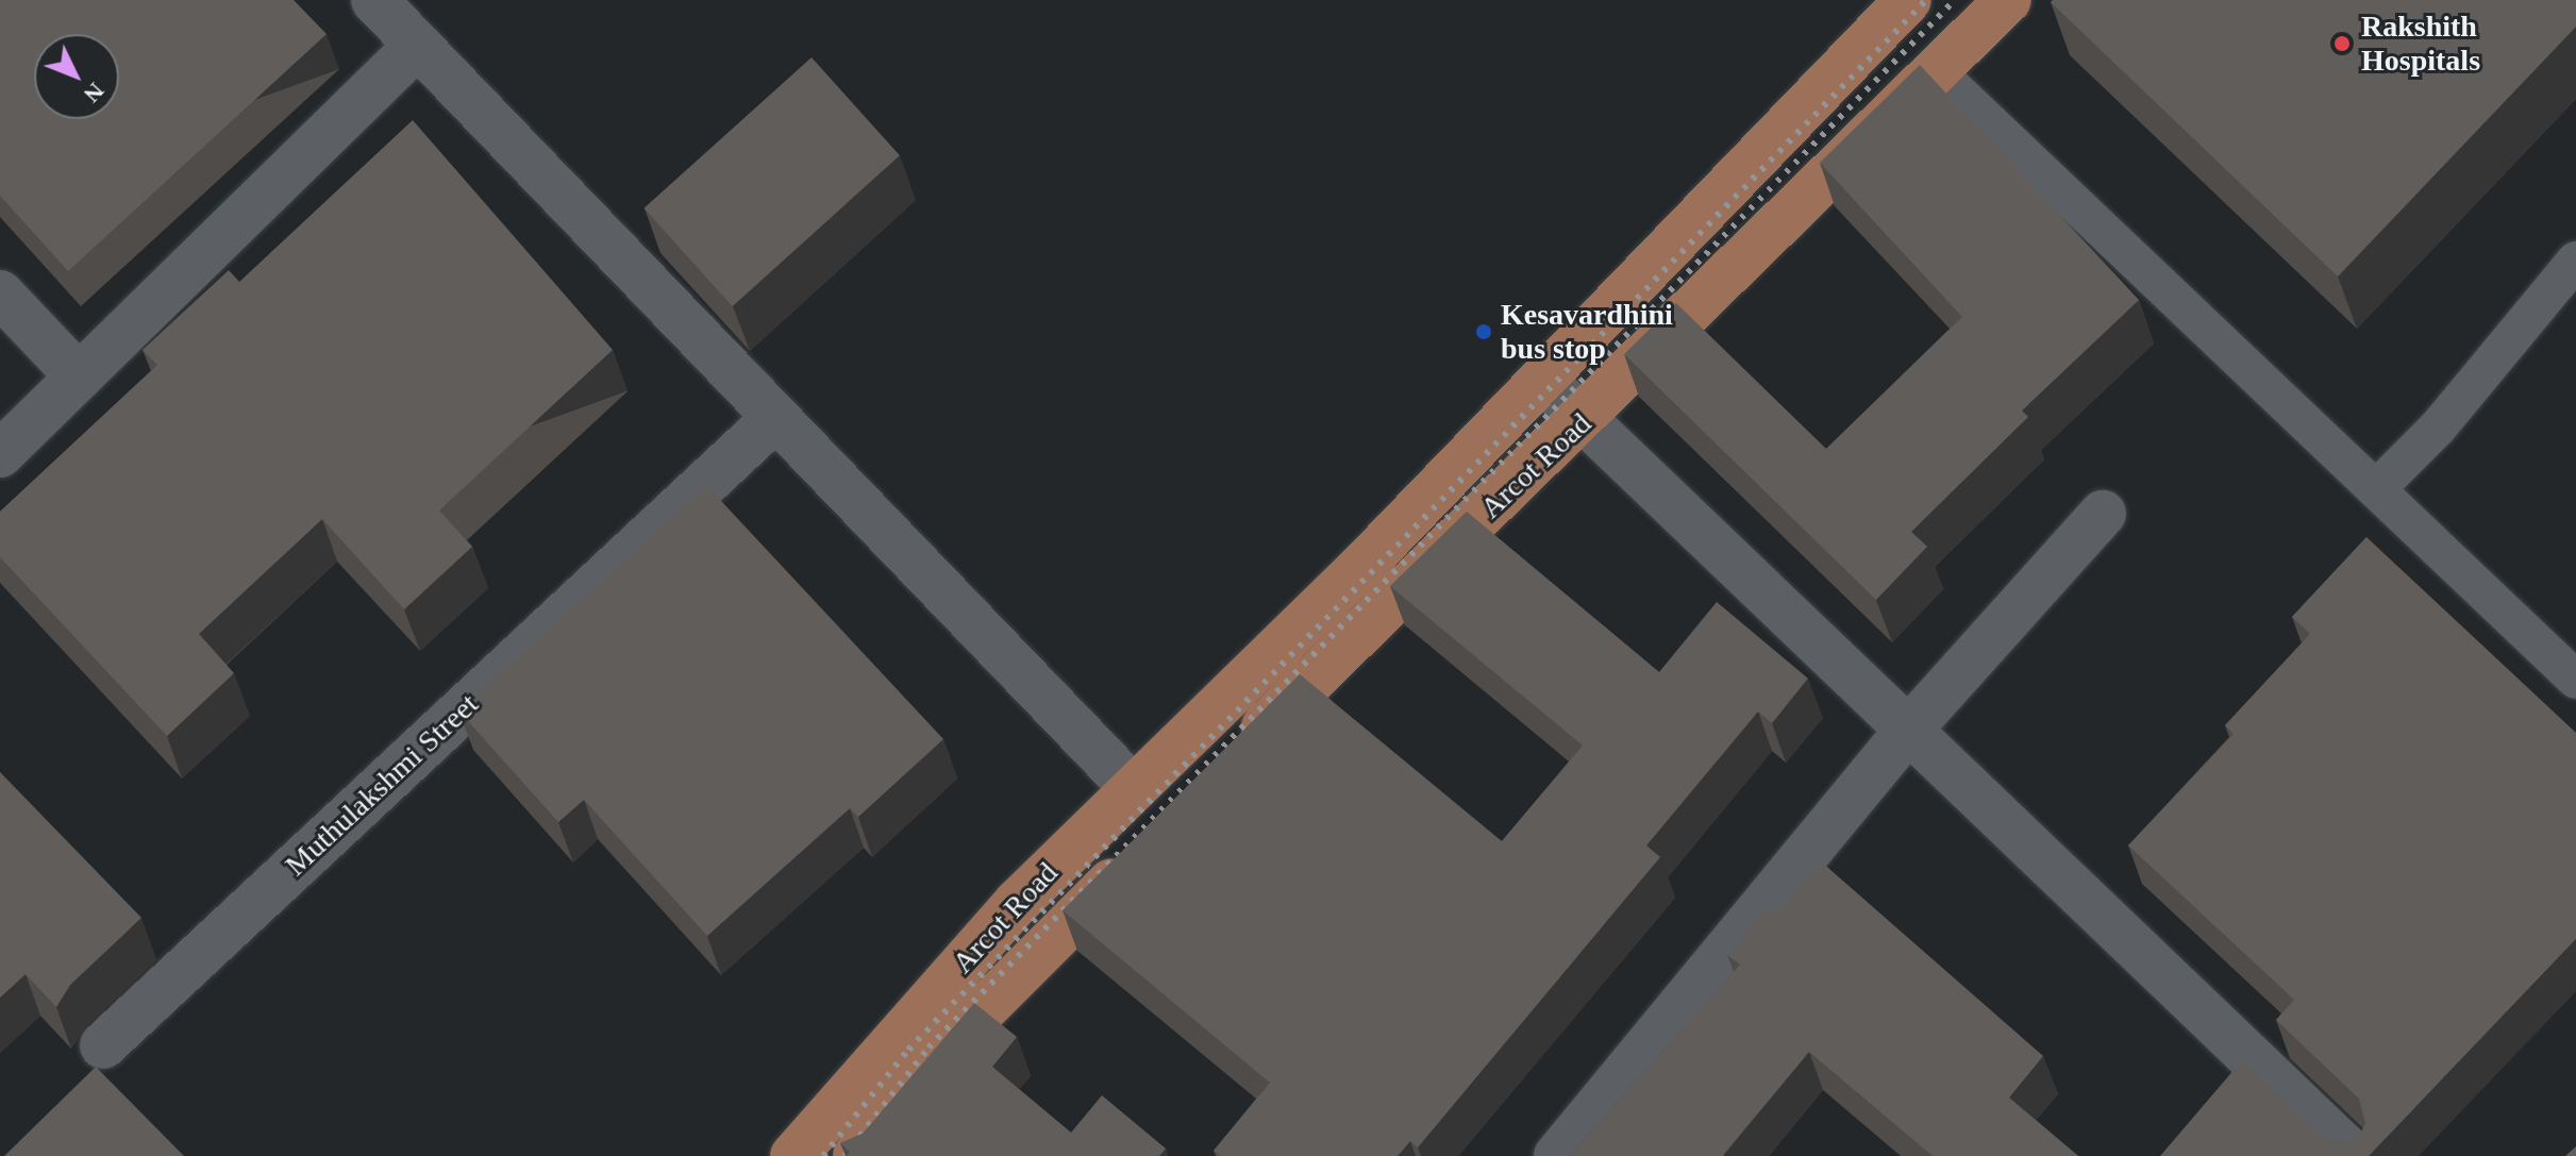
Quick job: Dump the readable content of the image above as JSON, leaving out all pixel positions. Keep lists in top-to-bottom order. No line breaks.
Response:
{"streets":{"main road":["Arcot Road"],"street":["Muthulakshmi Street"]},"places":["Rakshith Hospitals","Kesavardhini bus stop"],"north":"bottom right"}
